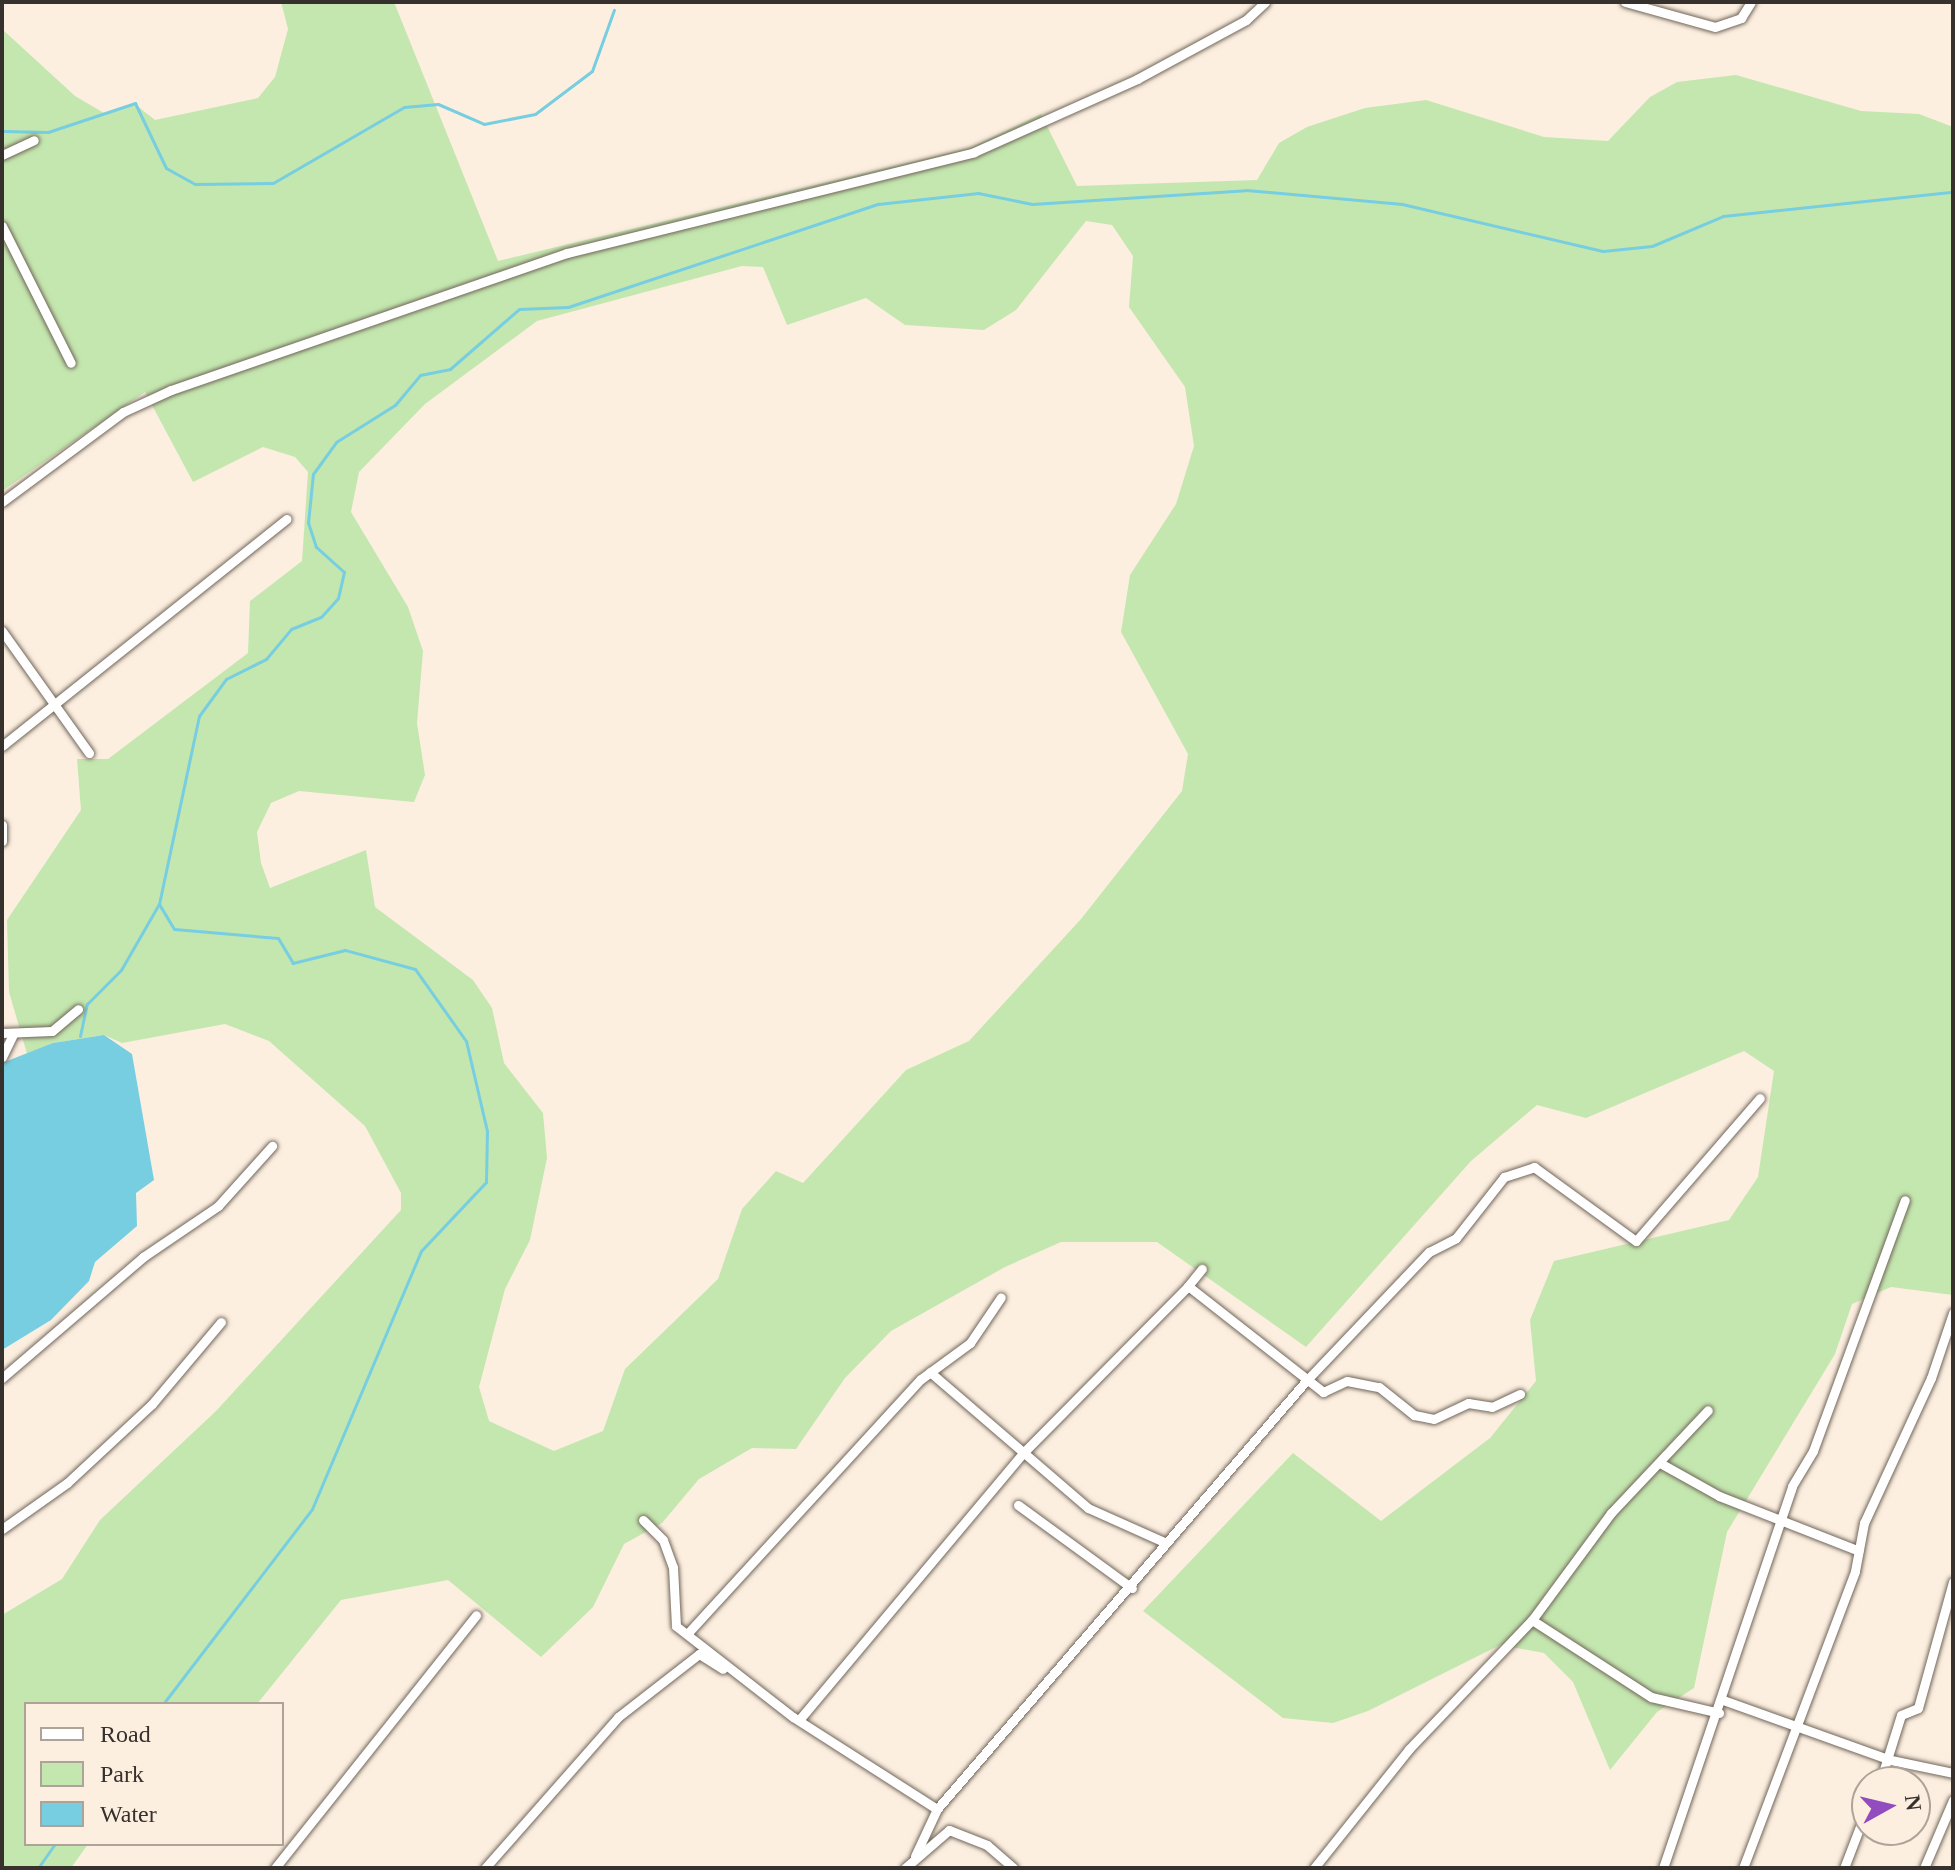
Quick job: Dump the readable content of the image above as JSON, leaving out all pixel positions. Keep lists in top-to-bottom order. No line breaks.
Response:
{"legend":["Road","Park","Water"],"north":"right"}
